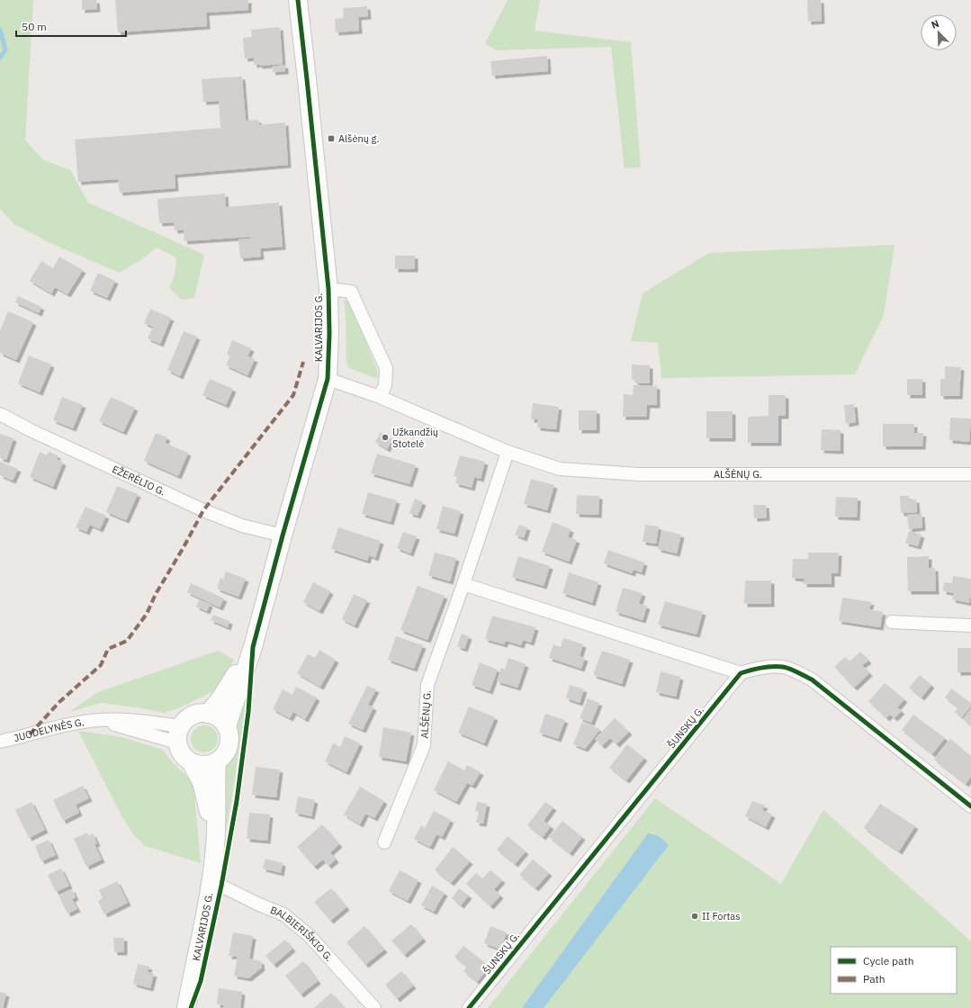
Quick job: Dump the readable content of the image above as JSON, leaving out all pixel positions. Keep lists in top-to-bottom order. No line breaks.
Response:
{"streets":{"main road":["KALVARIJOS G."],"street":["ALŠĖNŲ G.","EŽERĖLIO G.","ŠUNSKŲ G.","JUODELYNĖS G.","BALBIERIŠKIO G."]},"crossings":[["KALVARIJOS G.","ALŠĖNŲ G."],["KALVARIJOS G.","EŽERĖLIO G."],["KALVARIJOS G.","JUODELYNĖS G."],["KALVARIJOS G.","BALBIERIŠKIO G."]],"places":{"transit":["Alšėnų g."],"other":["Užkandžių Stotelė","II Fortas"]},"legend":["Cycle path","Path"],"scale_bar":"50 m","north":"top left"}
